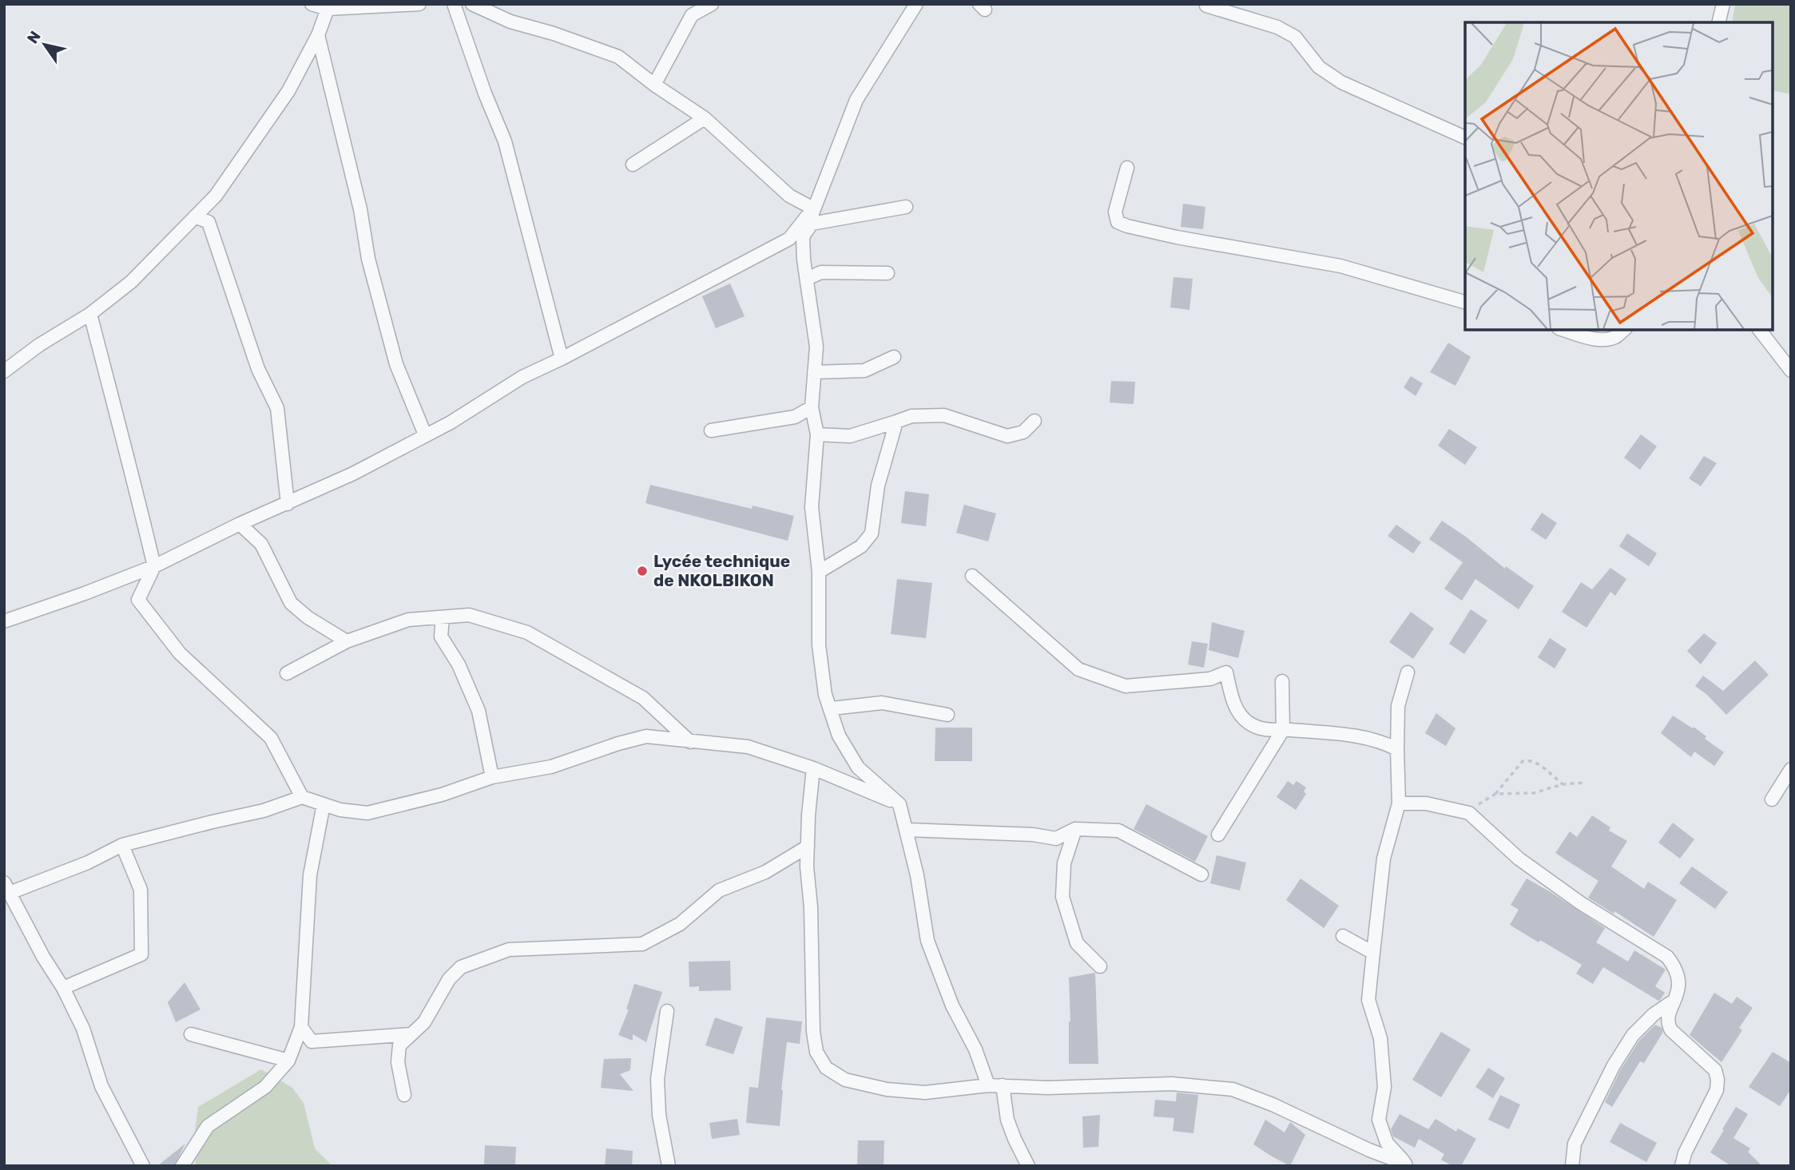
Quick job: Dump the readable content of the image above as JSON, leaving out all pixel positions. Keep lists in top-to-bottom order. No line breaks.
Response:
{"places":["Lycée technique de NKOLBIKON"],"north":"top left"}
